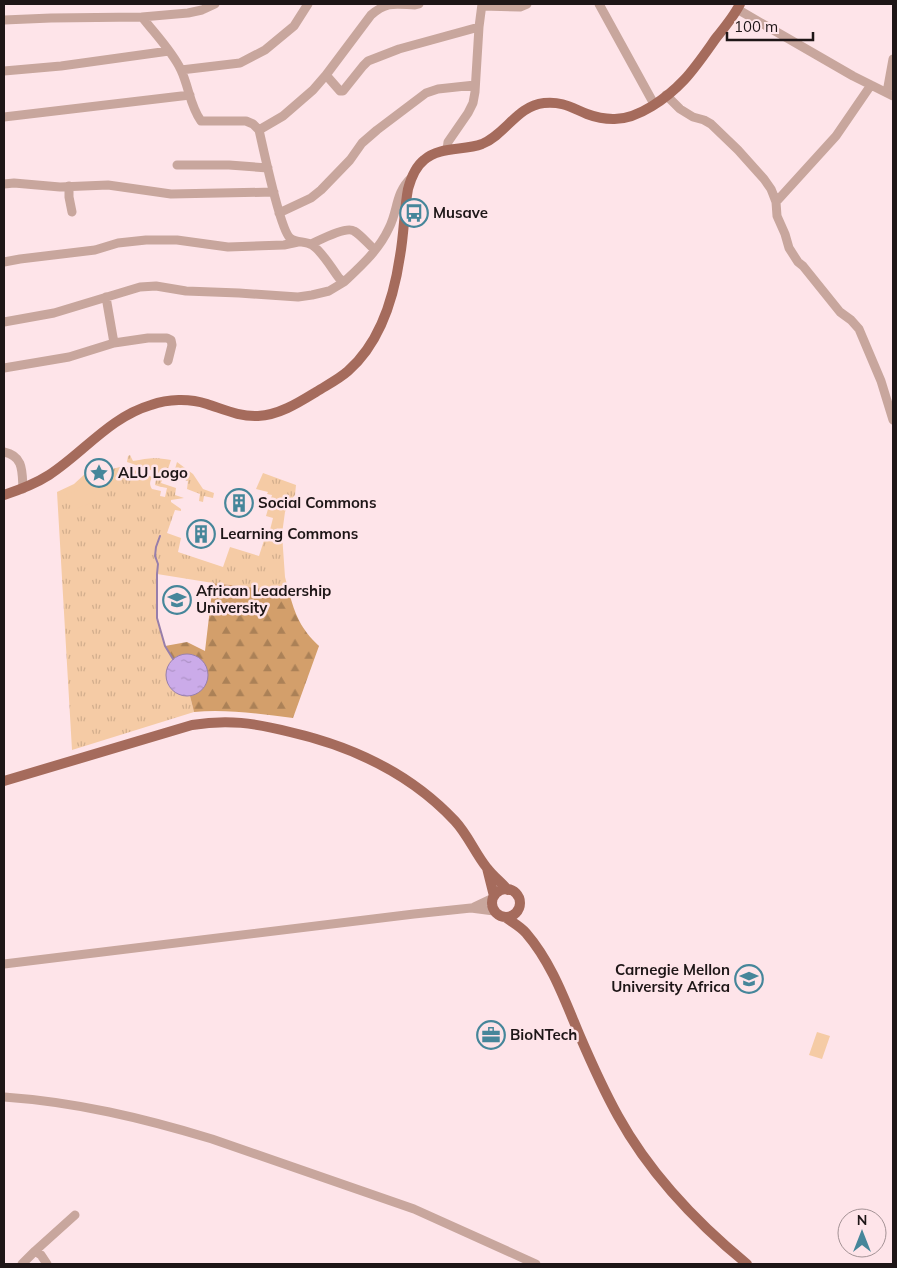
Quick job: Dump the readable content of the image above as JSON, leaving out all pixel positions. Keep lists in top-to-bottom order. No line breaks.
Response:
{"places":{"bus stop":["Musave"],"place":["ALU Logo"],"building":["Social Commons","Learning Commons"],"school or university":["African Leadership University","Carnegie Mellon University Africa"],"office":["BioNTech"]},"scale_bar":"100 m","north":"top"}
